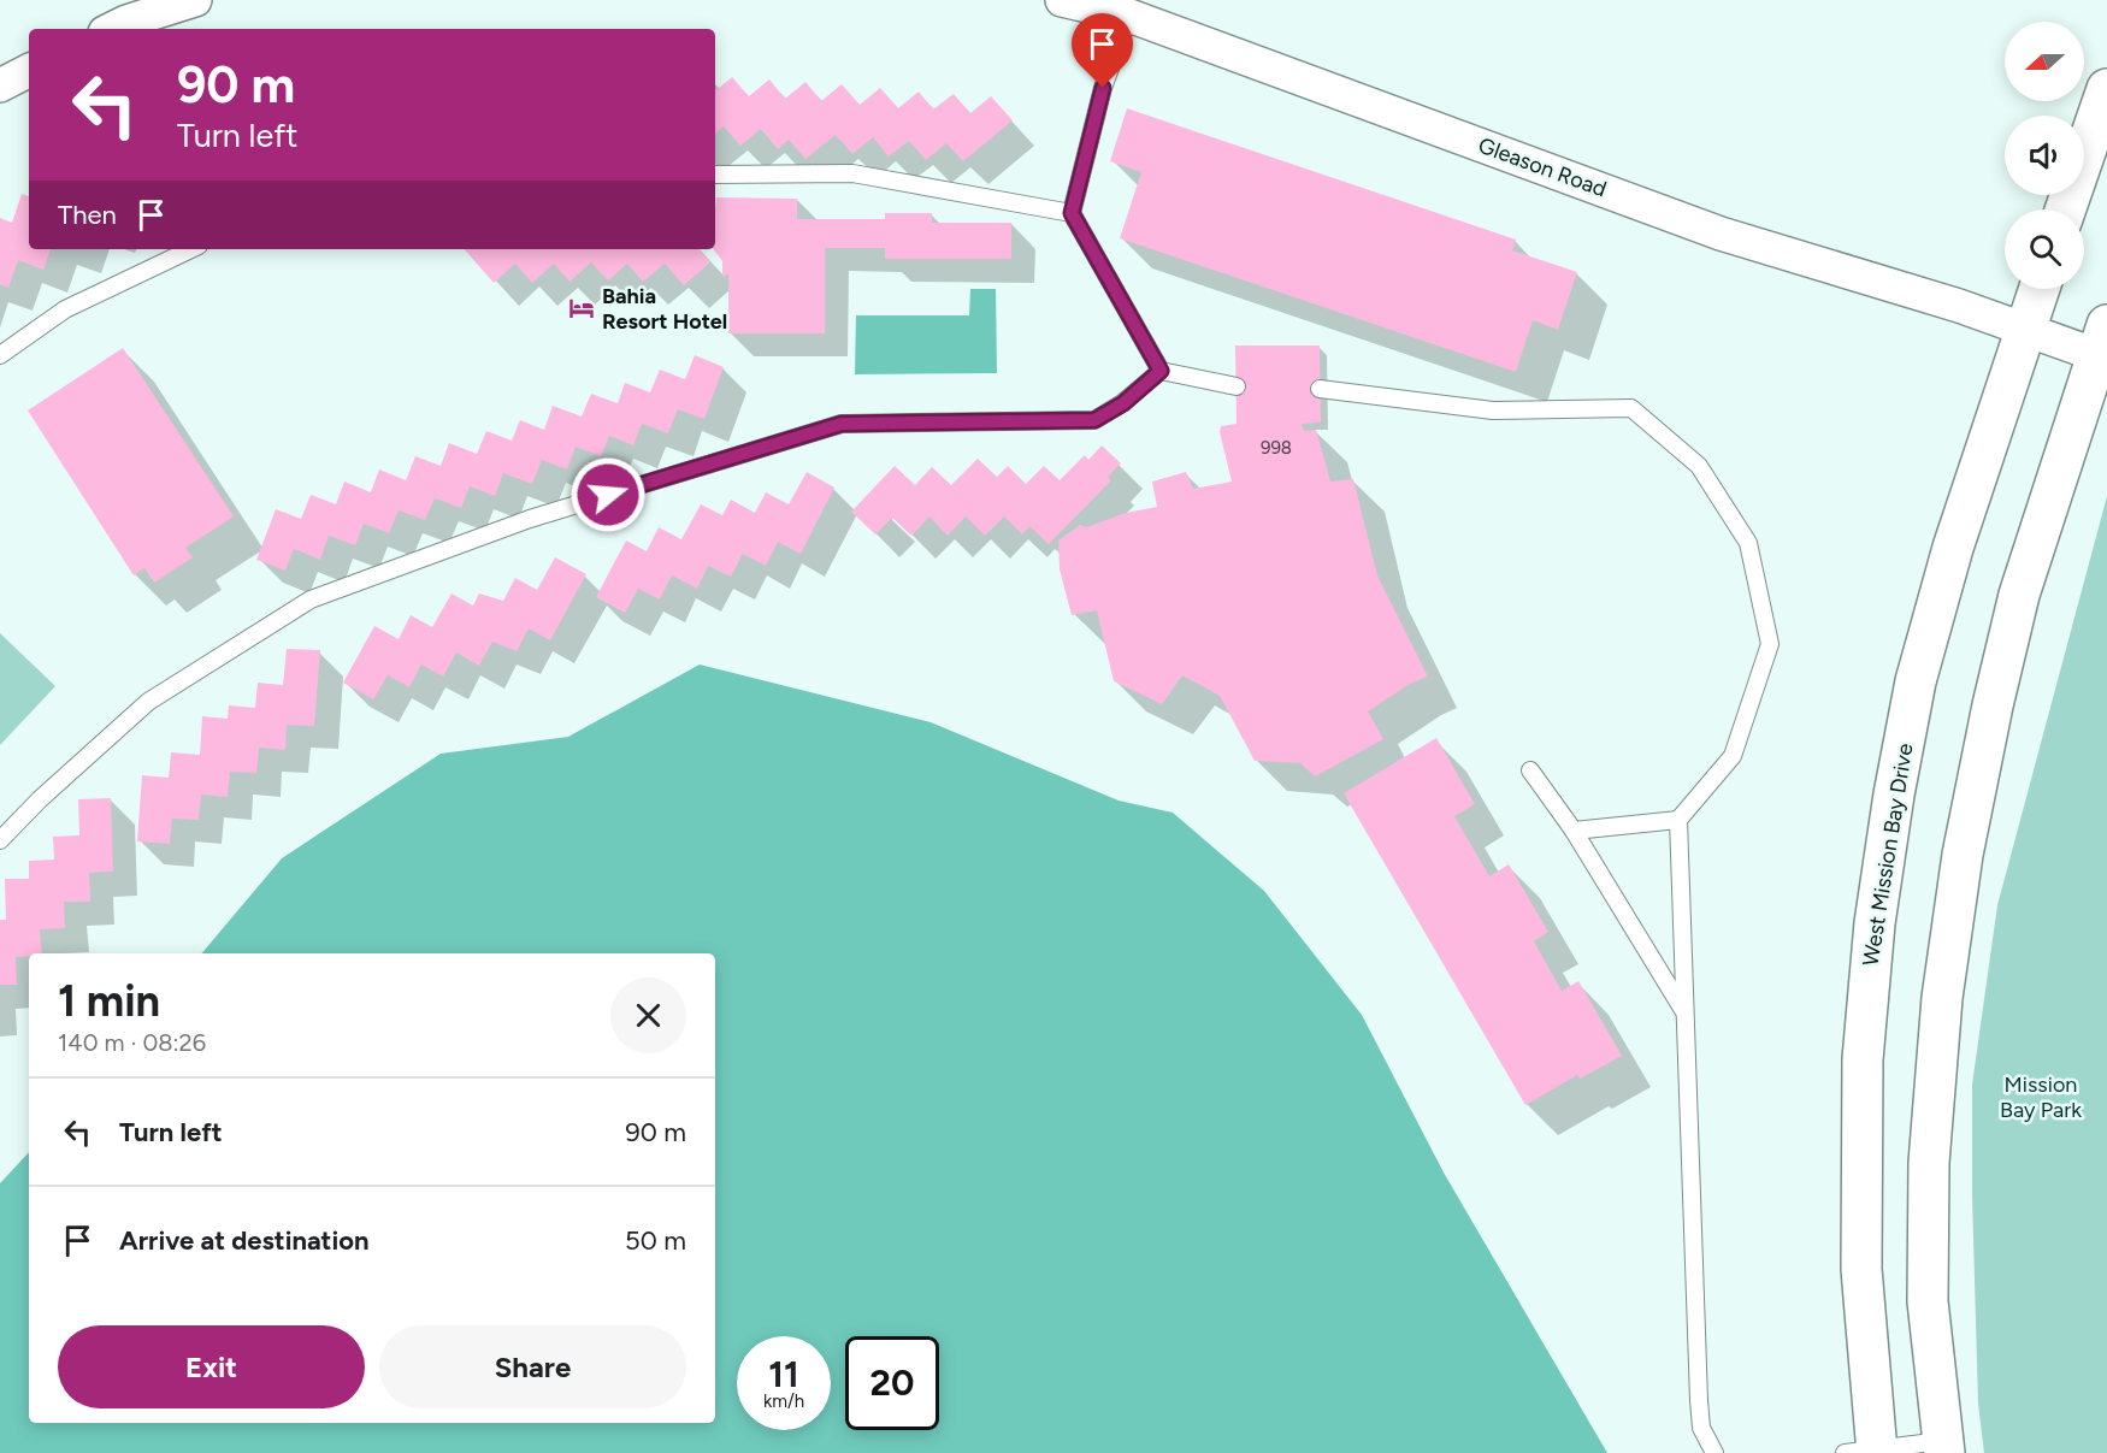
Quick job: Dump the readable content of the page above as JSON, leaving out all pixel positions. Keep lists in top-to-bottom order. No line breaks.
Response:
{"streets":{"main road":["West Mission Bay Drive"],"street":["Gleason Road"]},"crossings":[["Gleason Road","West Mission Bay Drive"]],"parks":["Mission Bay Park"],"places":{"hotel":["Bahia Resort Hotel"]},"house_numbers":["998"],"north":"left","page":{"turn":["90 m","Turn left"],"then":"Then","heading":["1 min","140 m · 08:26"],"list":[{"name":"Turn left","value":"90 m"},{"name":"Arrive at destination","value":"50 m"}],"buttons":["Exit","Share"],"speed":"11 km/h","limit":"20"}}
